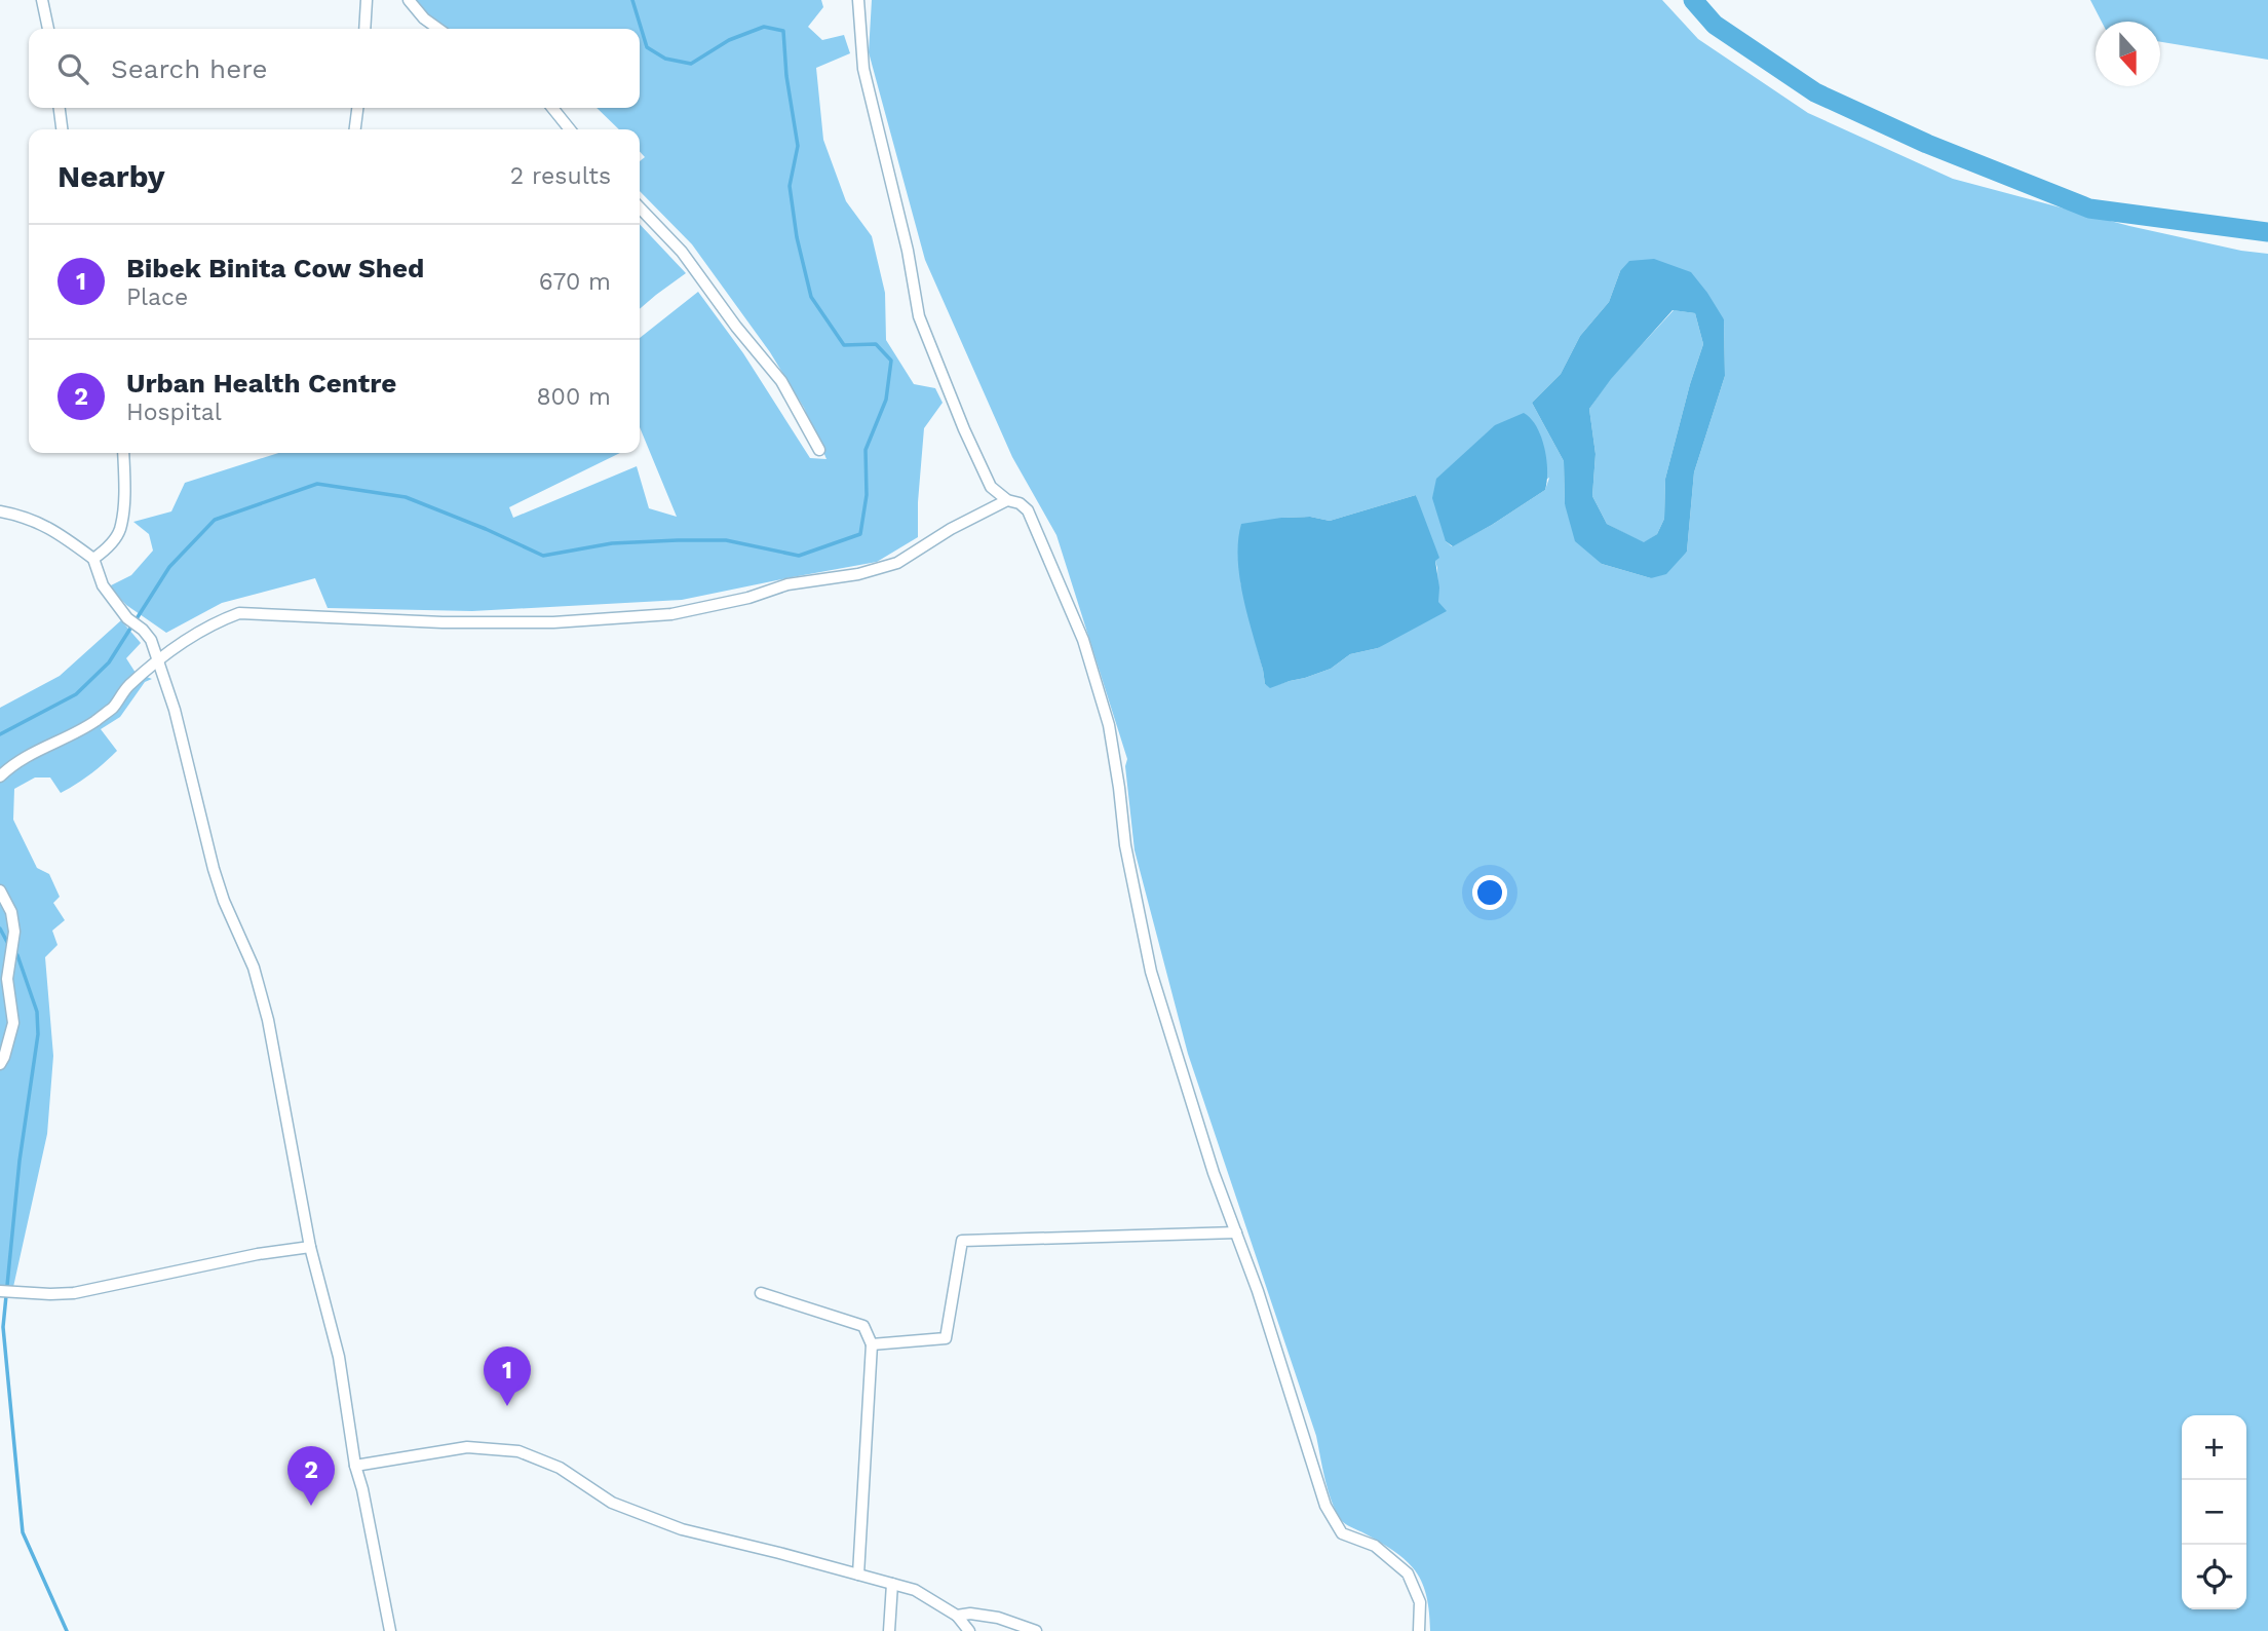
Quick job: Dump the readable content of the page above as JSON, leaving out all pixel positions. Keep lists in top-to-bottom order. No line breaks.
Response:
{"north":"bottom","page":{"search":"Search here","heading":["Nearby","2 results"],"list":[{"mark":"1","name":"Bibek Binita Cow Shed","note":"Place","value":"670 m"},{"mark":"2","name":"Urban Health Centre","note":"Hospital","value":"800 m"}],"pins":["1","2"],"map_buttons":["+","−"]}}
